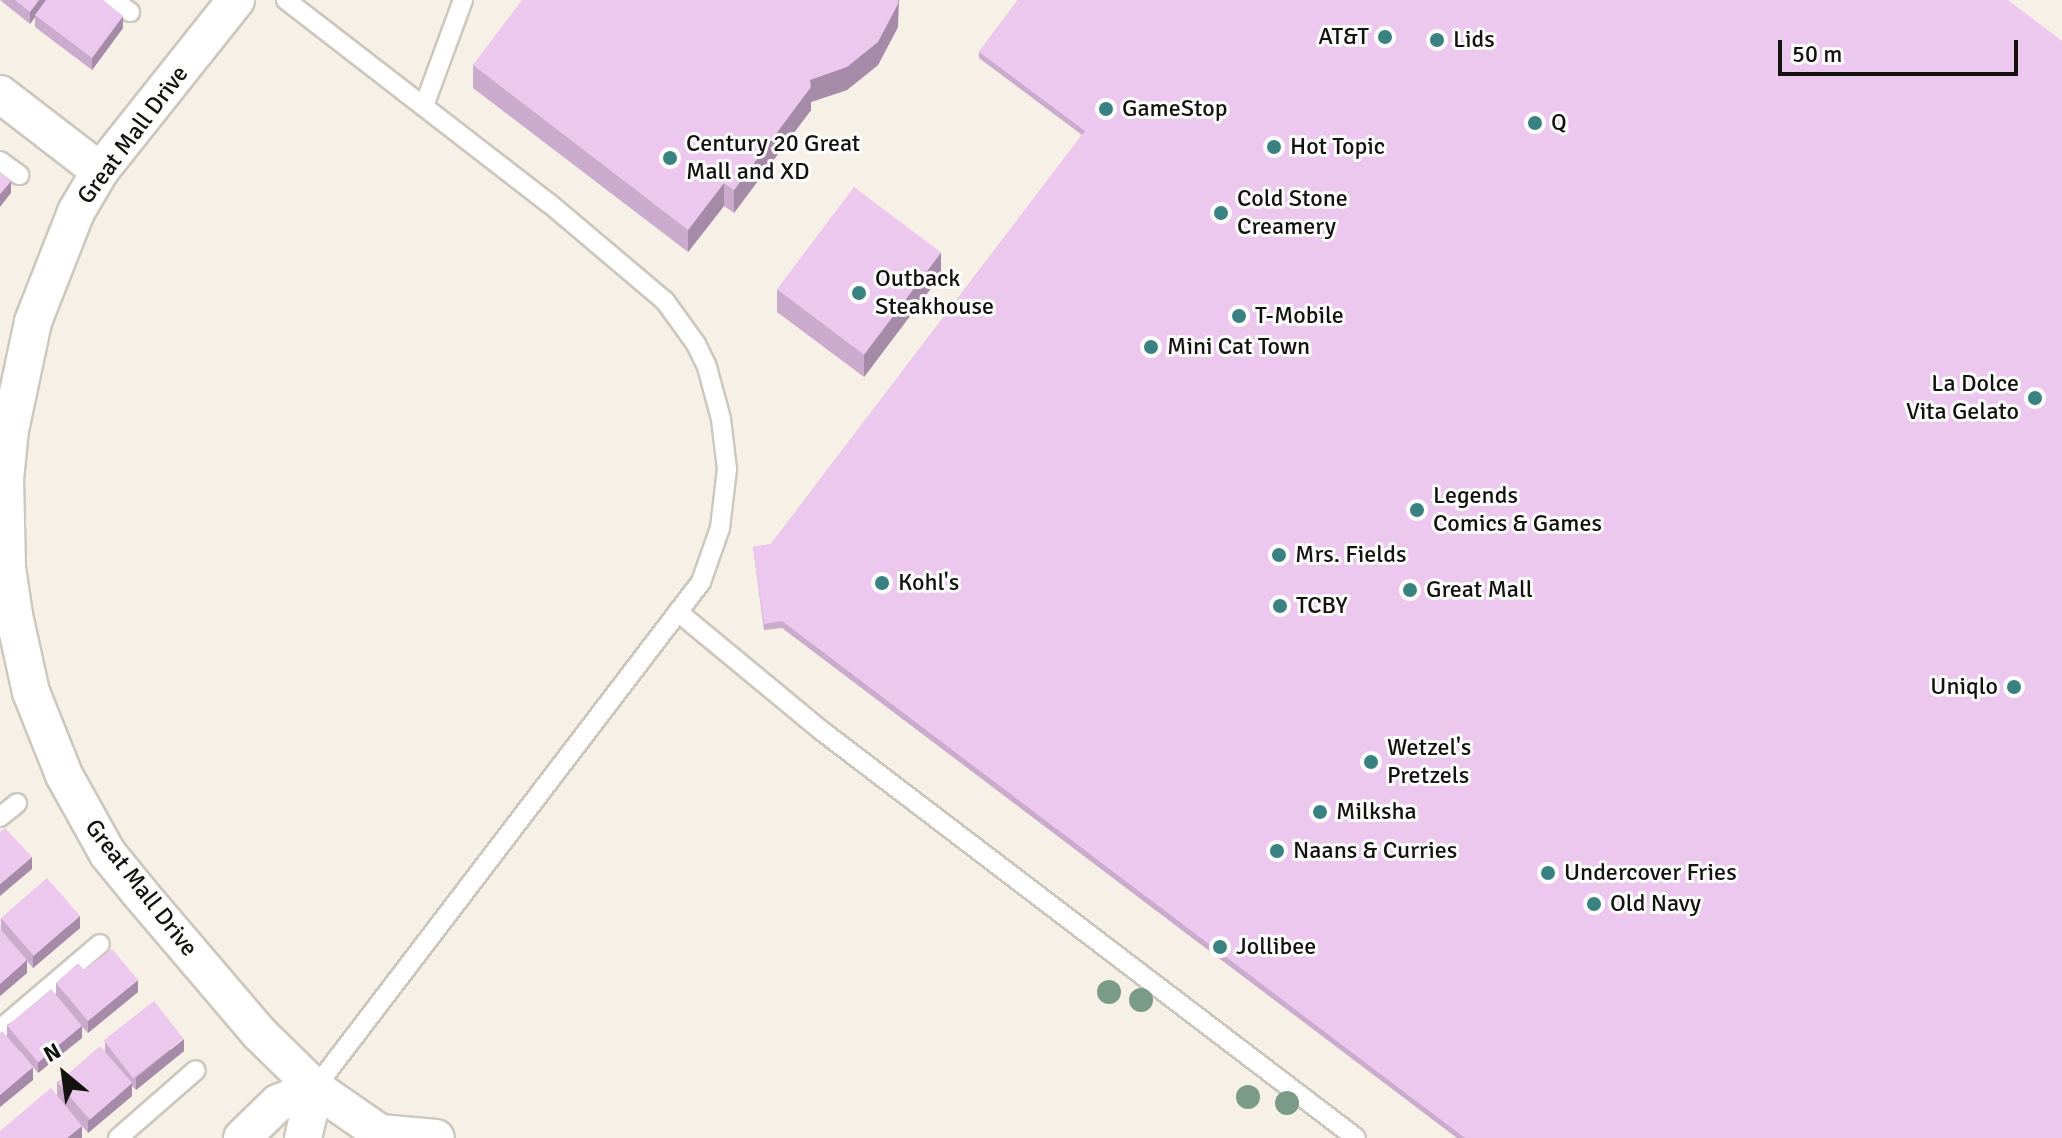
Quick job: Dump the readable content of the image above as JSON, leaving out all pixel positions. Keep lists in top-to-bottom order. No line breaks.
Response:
{"streets":{"street":["Great Mall Drive"]},"places":["AT&T","Lids","GameStop","Q","Hot Topic","Century 20 Great Mall and XD","Cold Stone Creamery","Outback Steakhouse","T-Mobile","Mini Cat Town","La Dolce Vita Gelato","Legends Comics & Games","Mrs. Fields","Kohl's","Great Mall","TCBY","Uniqlo","Wetzel's Pretzels","Milksha","Naans & Curries","Undercover Fries","Old Navy","Jollibee"],"scale_bar":"50 m","north":"top left"}
